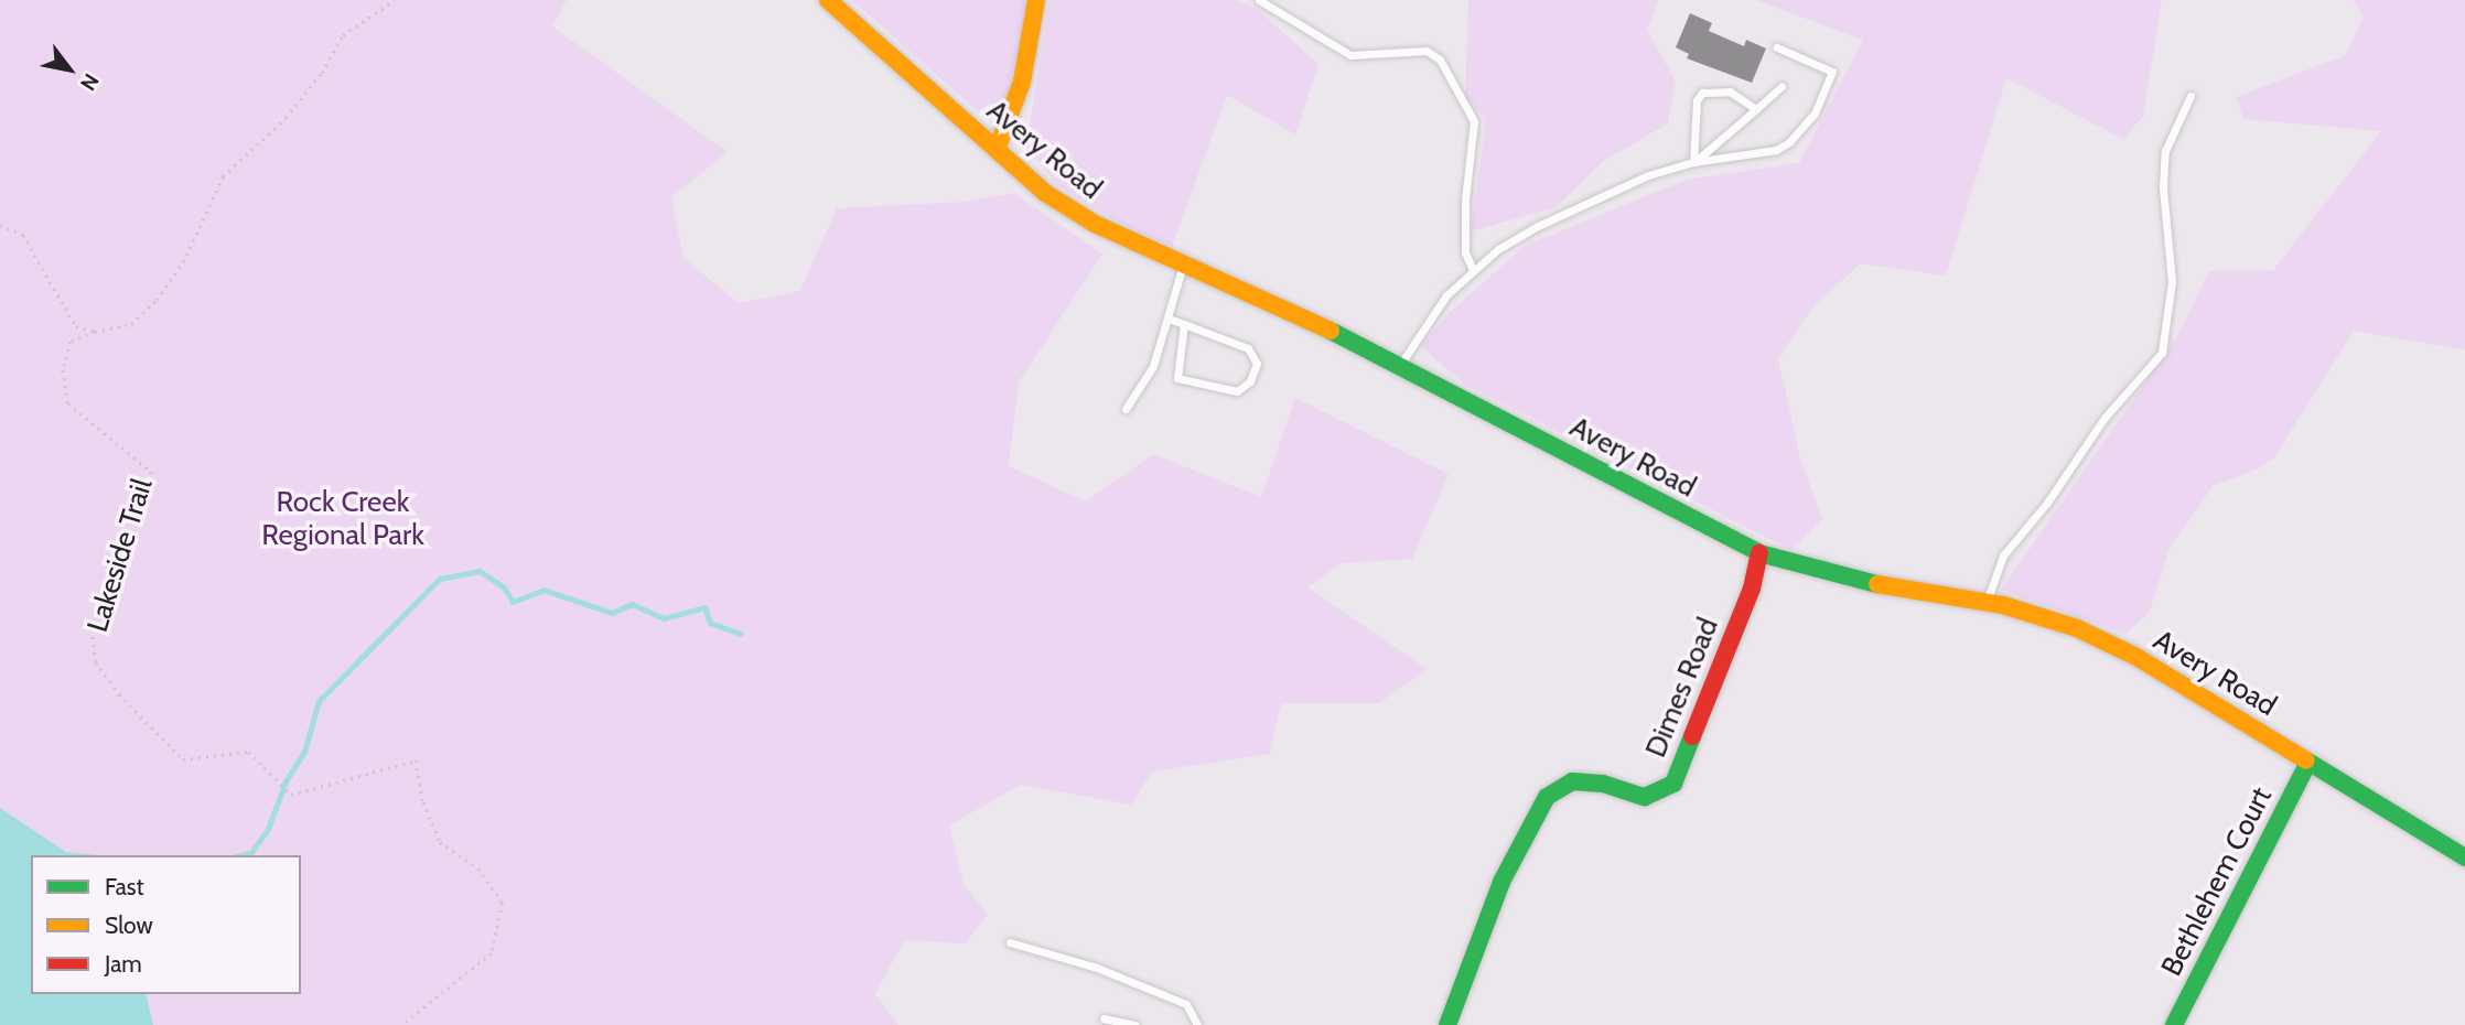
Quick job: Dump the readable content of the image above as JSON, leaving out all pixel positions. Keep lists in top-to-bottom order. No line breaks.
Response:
{"streets":{"street":["Avery Road","Dimes Road","Bethlehem Court"],"path":["Lakeside Trail"]},"crossings":[["Avery Road","Dimes Road"],["Avery Road","Bethlehem Court"]],"parks":["Rock Creek Regional Park"],"legend":["Fast","Slow","Jam"],"north":"bottom right"}
